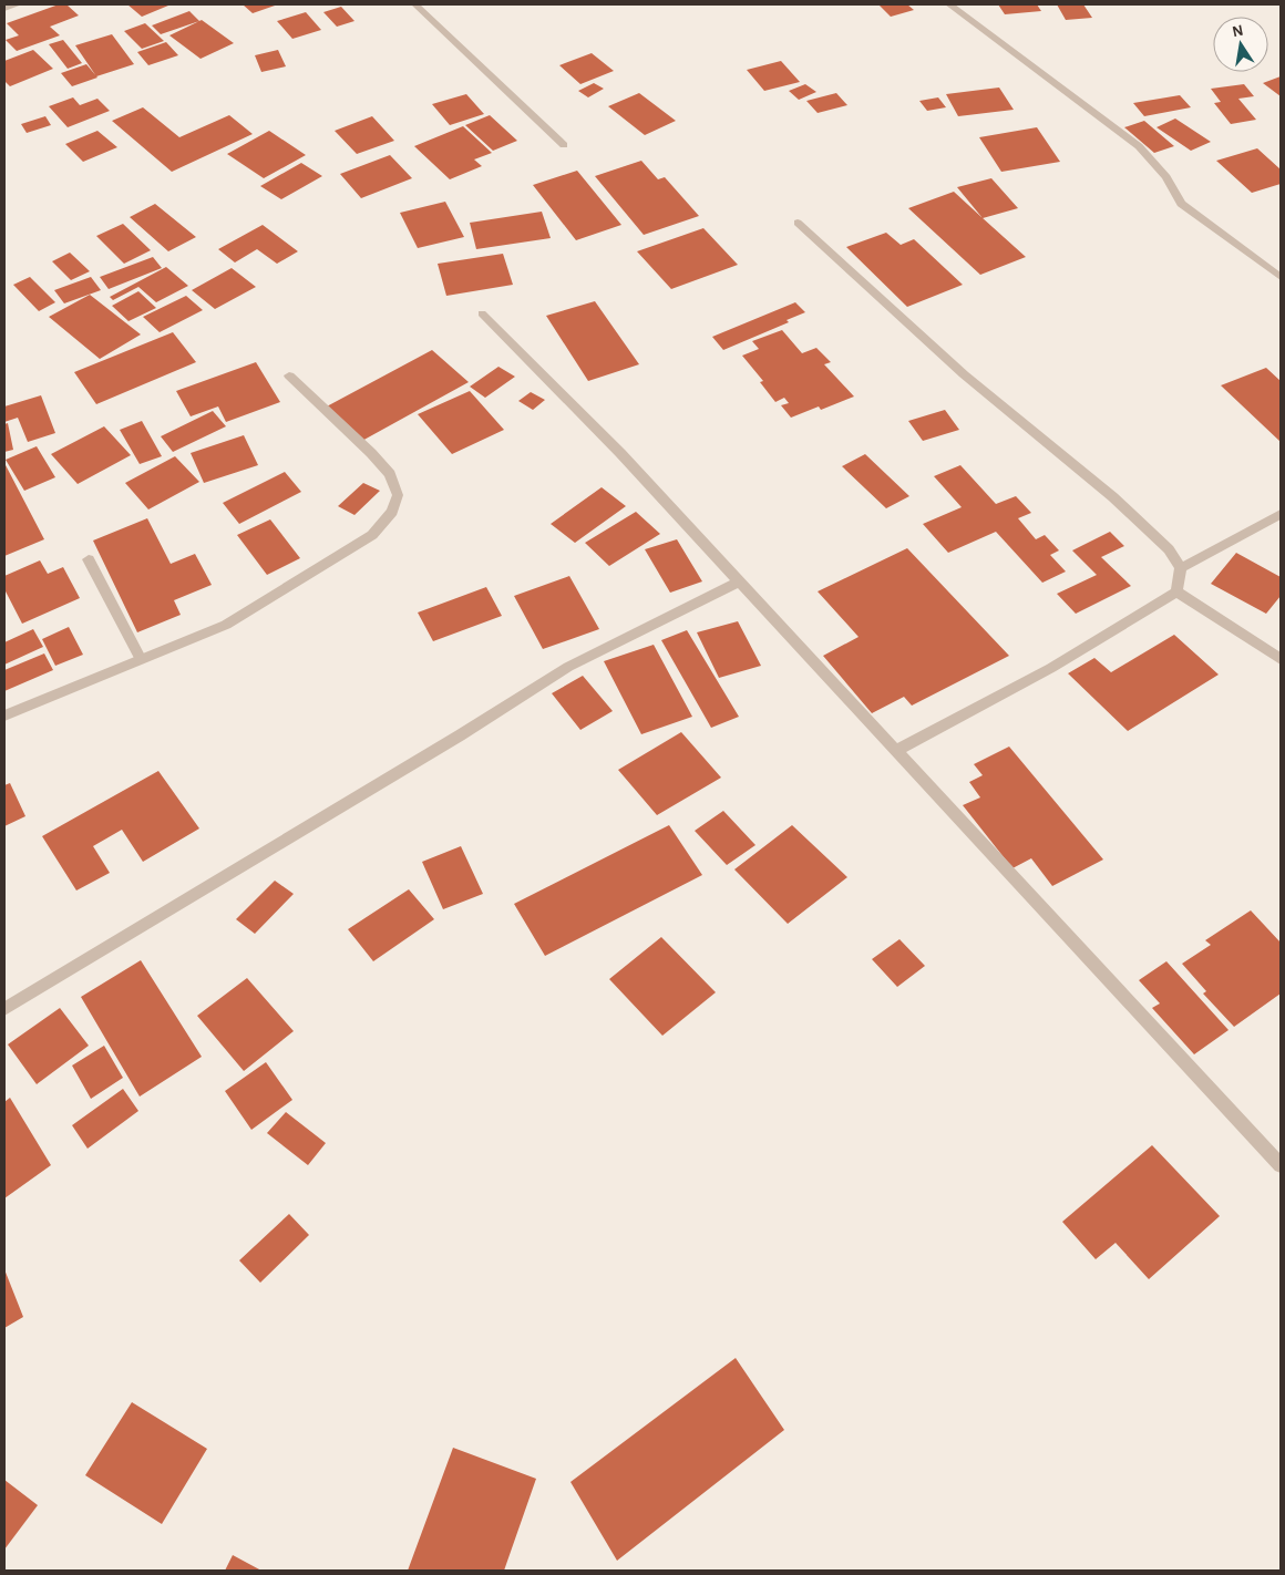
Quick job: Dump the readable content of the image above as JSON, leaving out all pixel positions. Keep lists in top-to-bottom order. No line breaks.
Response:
{"north":"top"}
